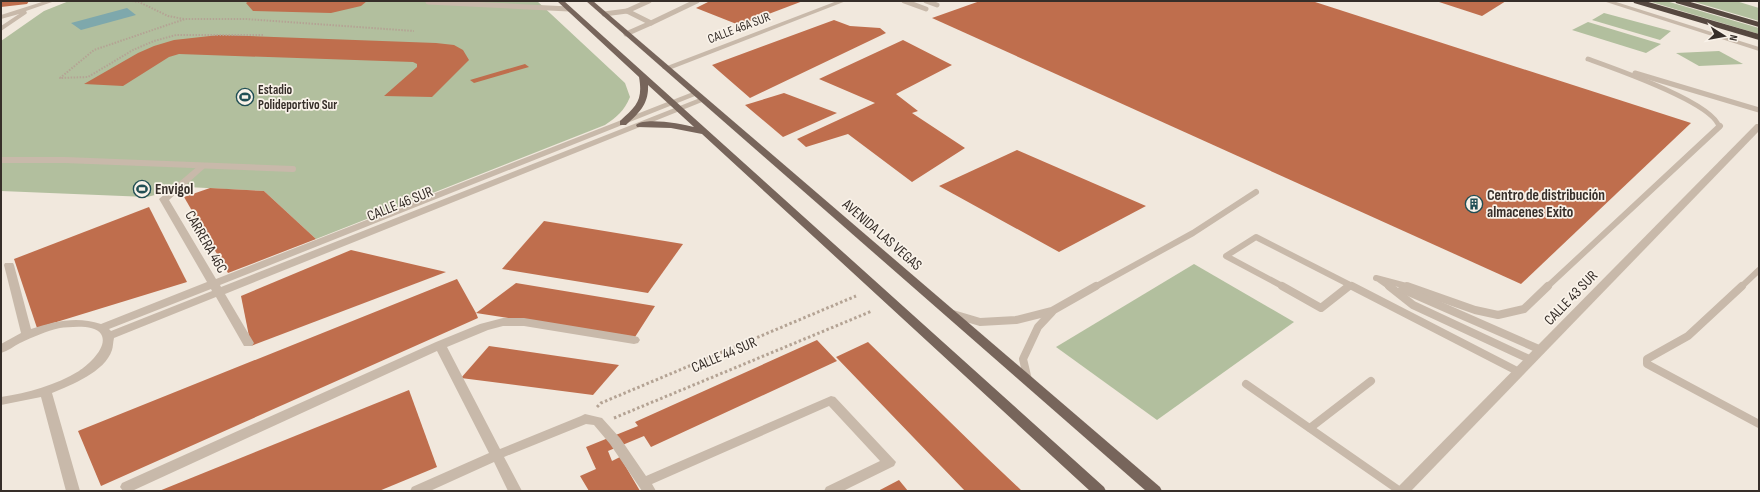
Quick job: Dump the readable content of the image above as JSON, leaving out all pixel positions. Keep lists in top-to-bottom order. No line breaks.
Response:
{"streets":{"main road":["AVENIDA LAS VEGAS"],"street":["CALLE 46A SUR","CALLE 46 SUR","CARRERA 46C","CALLE 43 SUR"],"path":["CALLE 44 SUR"]},"crossings":[["CALLE 46A SUR","AVENIDA LAS VEGAS"],["CALLE 46 SUR","AVENIDA LAS VEGAS"],["CALLE 46 SUR","CARRERA 46C"]],"places":{"sports":["Estadio Polideportivo Sur","Envigol"],"building":["Centro de distribución almacenes Exito"]},"north":"right"}
